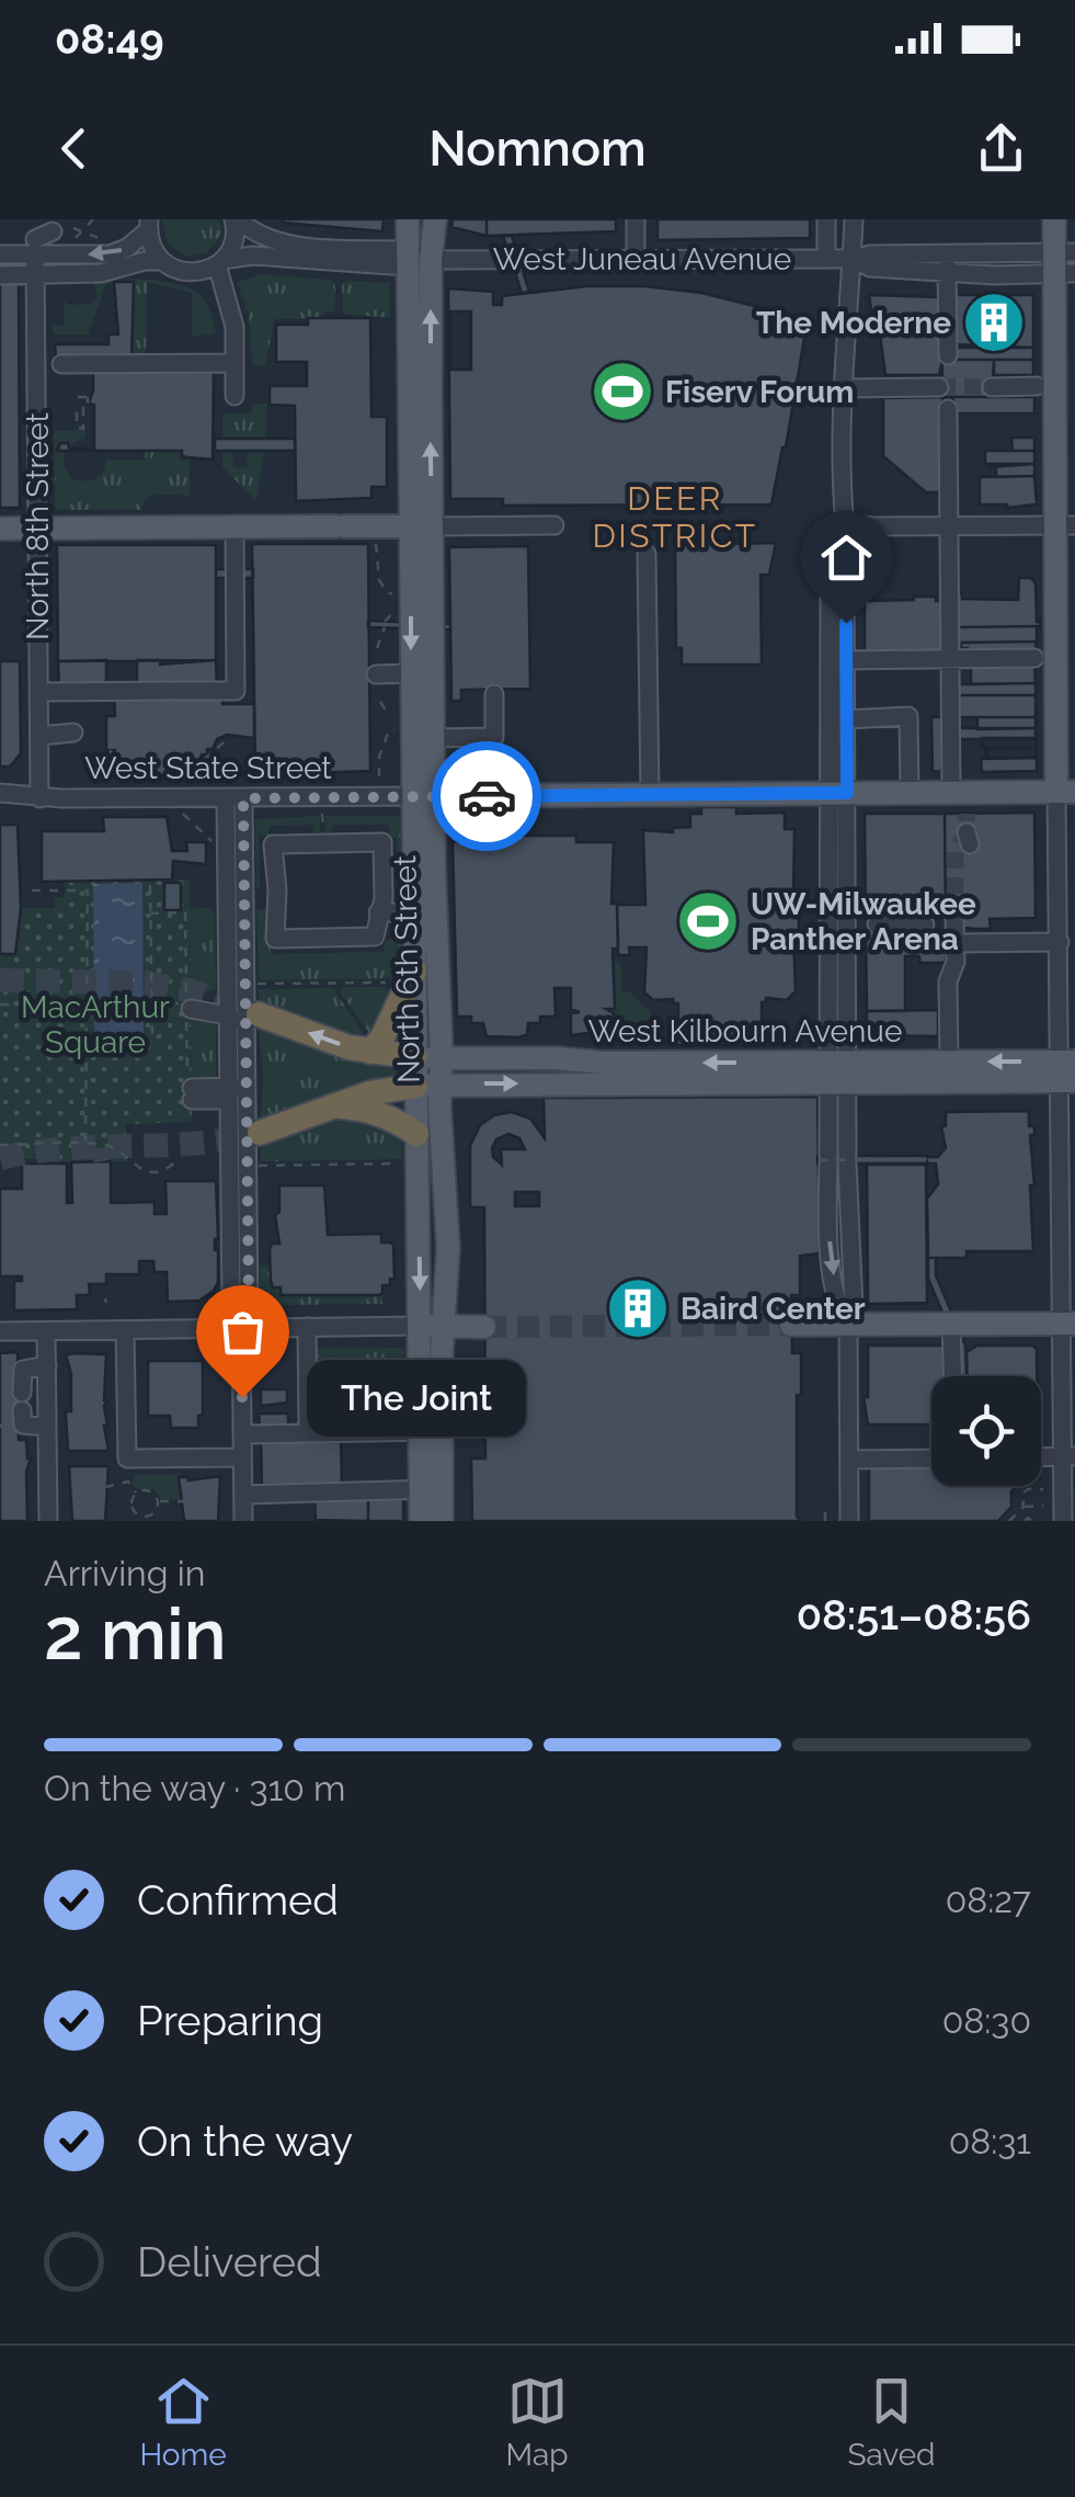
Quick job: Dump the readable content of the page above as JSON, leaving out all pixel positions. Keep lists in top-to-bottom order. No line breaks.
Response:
{"streets":{"main road":["West State Street","North 6th Street","West Kilbourn Avenue"],"street":["West Juneau Avenue","North 8th Street"]},"crossings":[["West Juneau Avenue","North 6th Street"],["North 8th Street","West State Street"],["West State Street","North 6th Street"],["North 6th Street","West Kilbourn Avenue"]],"districts":["DEER DISTRICT"],"parks":["MacArthur Square"],"places":{"building":["The Moderne","Baird Center"],"sports":["Fiserv Forum","UW-Milwaukee Panther Arena"],"other":["The Joint"]},"page":{"status":"08:49","header":"Nomnom","bubble":"The Joint","heading":["2 min","Arriving in","08:51–08:56"],"bar":"On the way · 310 m","list":[["Confirmed","08:27"],["Preparing","08:30"],["On the way","08:31"],"Delivered"],"tabs":["Home","Map","Saved"]}}
